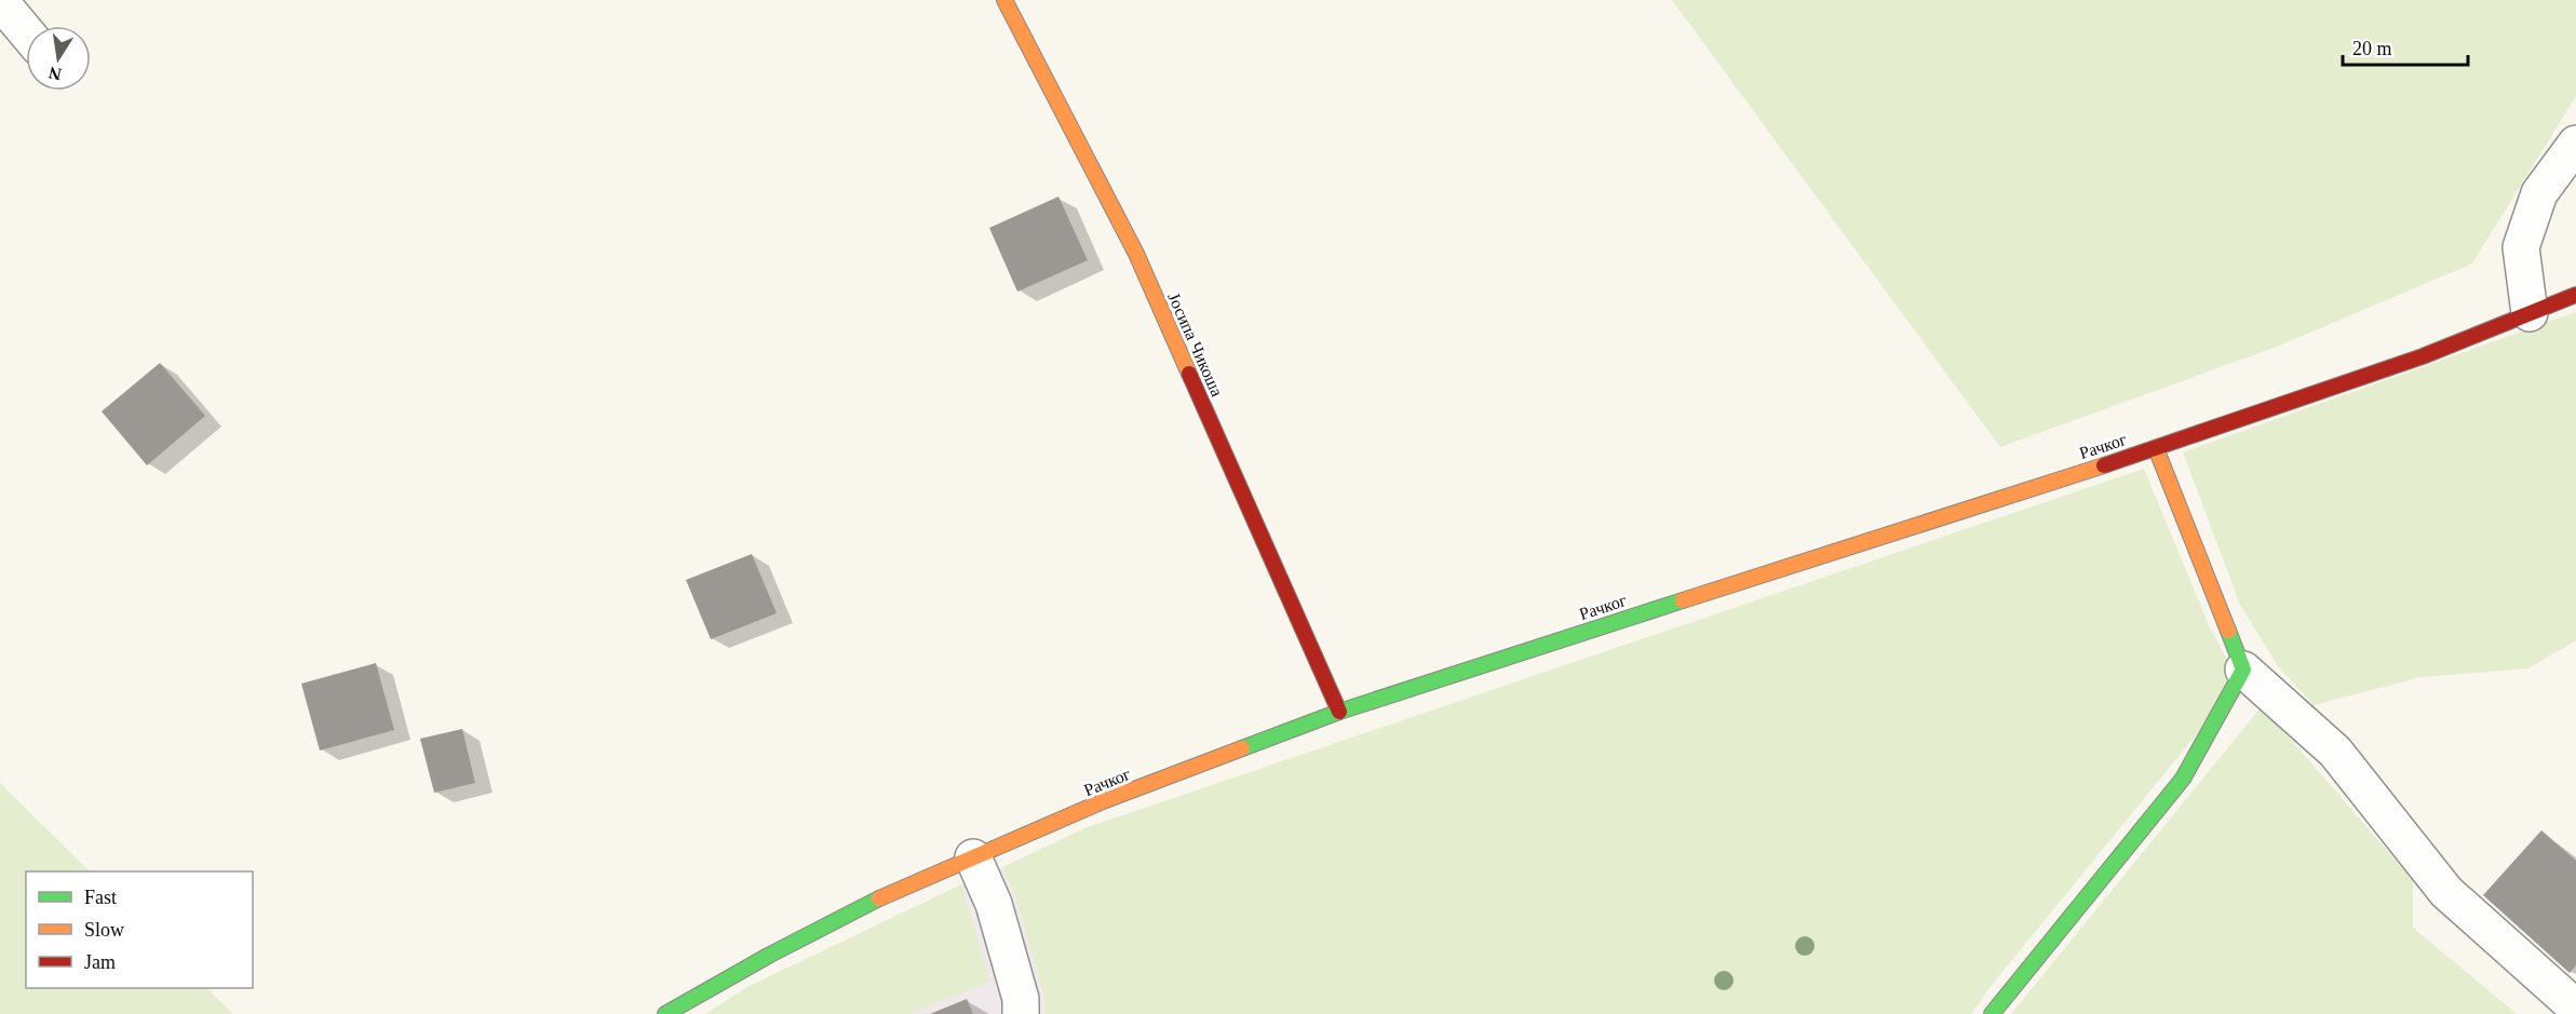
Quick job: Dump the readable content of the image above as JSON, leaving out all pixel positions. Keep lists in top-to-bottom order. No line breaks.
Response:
{"streets":{"main road":["Јосипа Чикоша","Рачког"]},"crossings":[["Јосипа Чикоша","Рачког"]],"legend":["Fast","Slow","Jam"],"scale_bar":"20 m","north":"bottom"}
